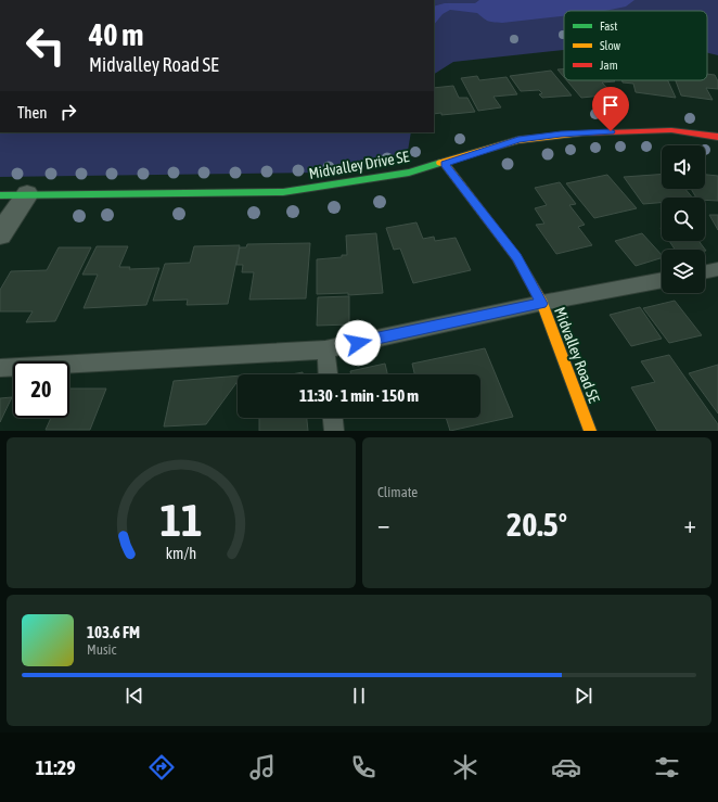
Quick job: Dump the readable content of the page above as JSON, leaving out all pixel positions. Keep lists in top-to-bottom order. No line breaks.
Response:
{"streets":{"street":["Midvalley Drive SE","Midvalley Road SE"]},"crossings":[["Midvalley Drive SE","Midvalley Road SE"]],"legend":["Fast","Slow","Jam"],"page":{"turn":["40 m","Midvalley Road SE"],"then":"Then","limit":"20","trip":"11:30 · 1 min · 150 m","tile":"Climate","heat":["−","20.5°","+"],"song":["103.6 FM","Music"],"tabs":"11:29","gauge":["11","km/h"]}}
